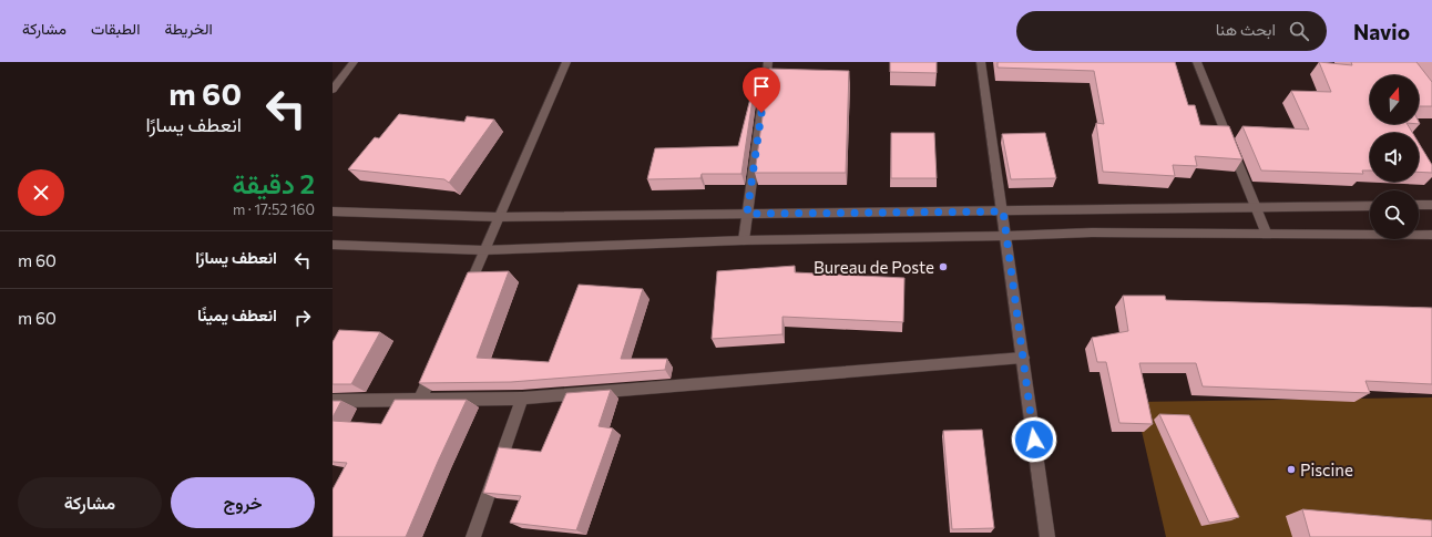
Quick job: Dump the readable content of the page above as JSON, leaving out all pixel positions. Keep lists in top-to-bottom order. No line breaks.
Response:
{"places":["Bureau de Poste","Piscine"],"north":"top","page":{"header":"Navio","search":"ابحث هنا","nav":["الخريطة","الطبقات","مشاركة"],"turn":["60 m","انعطف يسارًا"],"heading":["2 دقيقة","160 m · 17:52"],"list":[{"name":"انعطف يسارًا","value":"60 m"},{"name":"انعطف يمينًا","value":"60 m"}],"buttons":["خروج","مشاركة"]}}
